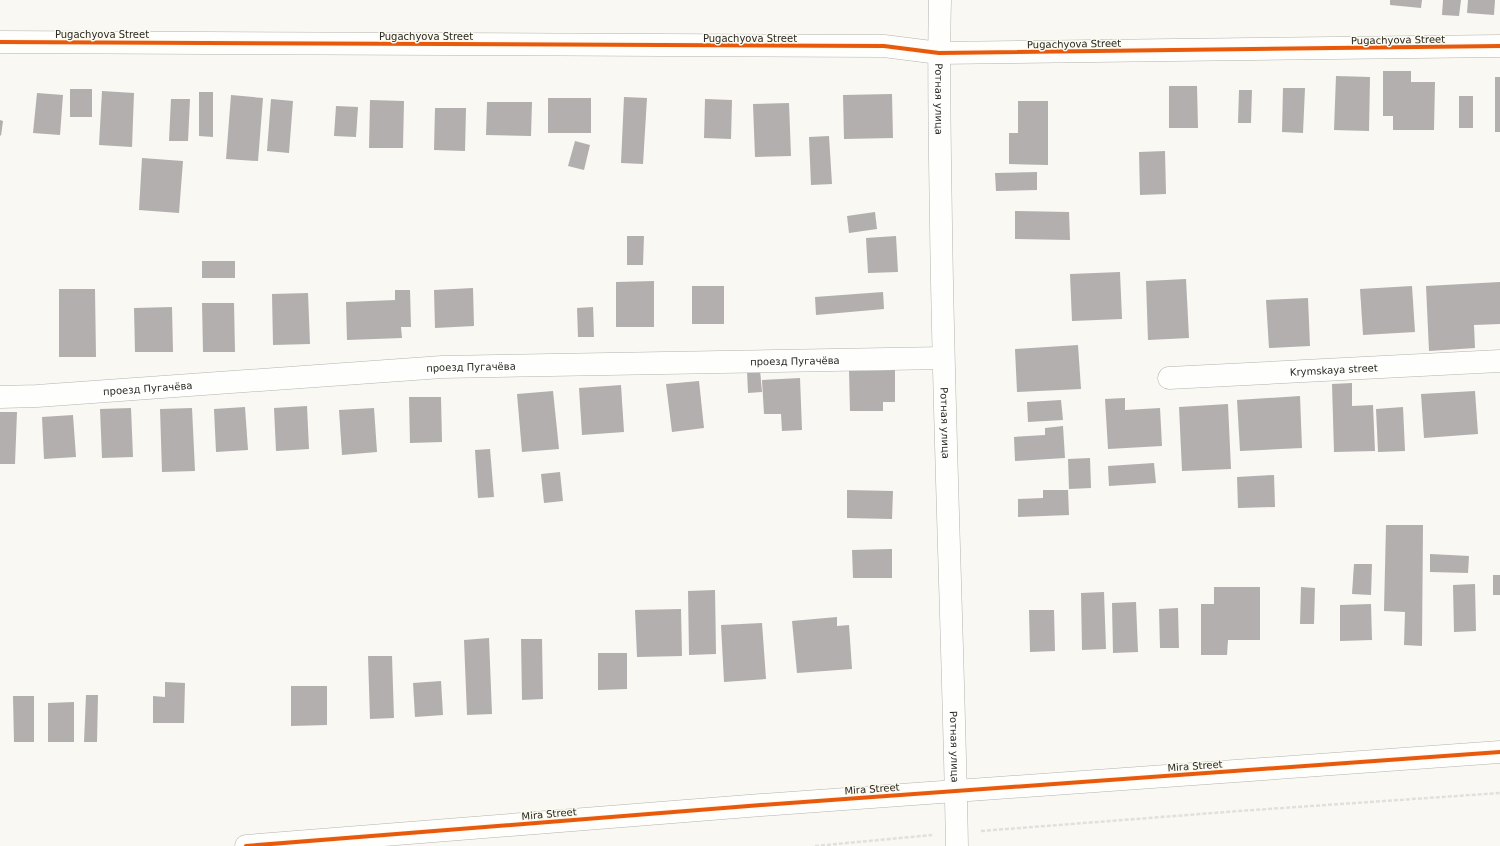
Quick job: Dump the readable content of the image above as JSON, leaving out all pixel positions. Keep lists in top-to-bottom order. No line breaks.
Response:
{"streets":{"street":["Pugachyova Street","Ротная улица","проезд Пугачёва","Krymskaya street","Mira Street"]},"crossings":[["Pugachyova Street","Ротная улица"],["Ротная улица","проезд Пугачёва"],["Ротная улица","Mira Street"]]}
